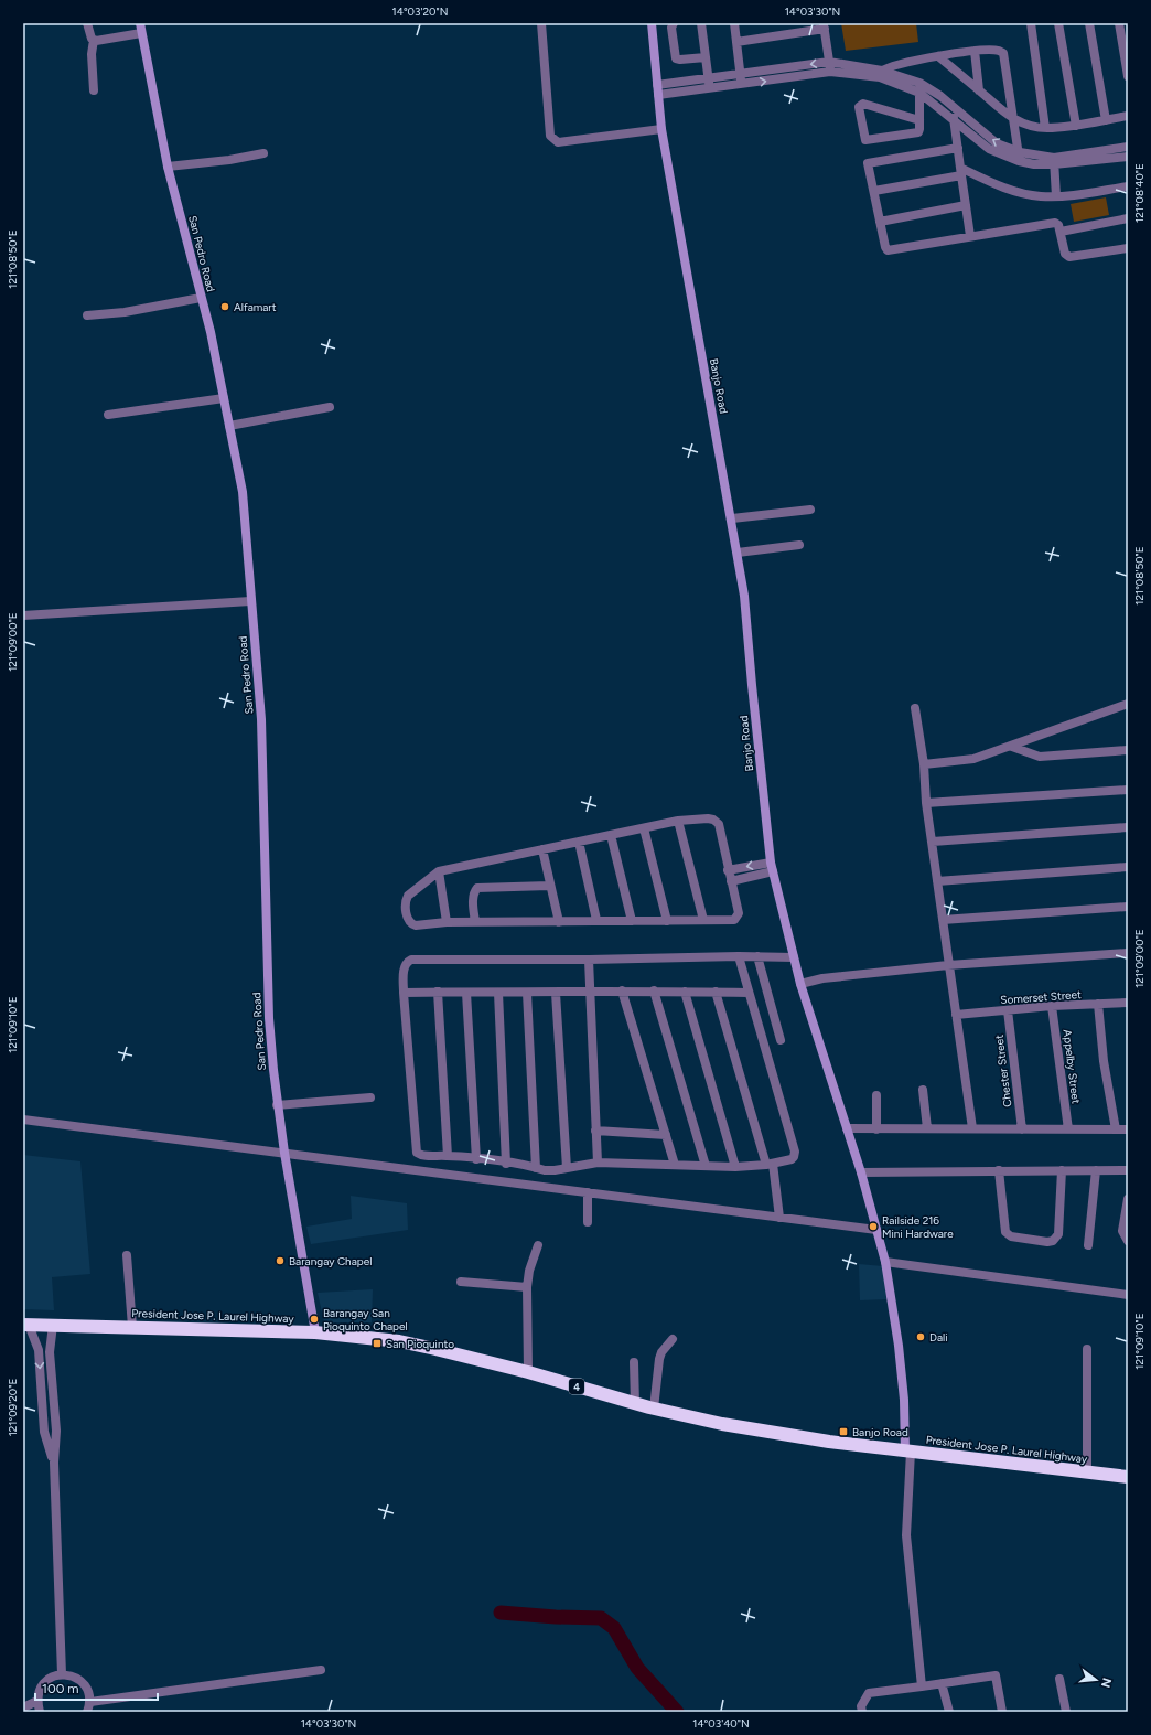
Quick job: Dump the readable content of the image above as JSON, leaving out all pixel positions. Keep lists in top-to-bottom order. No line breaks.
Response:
{"streets":{"highway":["President Jose P. Laurel Highway","4"],"street":["San Pedro Road","Banjo Road","Somerset Street","Appelby Street","Chester Street"]},"crossings":[["San Pedro Road","President Jose P. Laurel Highway"],["Banjo Road","President Jose P. Laurel Highway"],["Somerset Street","Appelby Street"],["Somerset Street","Chester Street"]],"places":{"other":["Alfamart","Railside 216 Mini Hardware","Barangay Chapel","Barangay San Pioquinto Chapel","Dali"],"transit":["San Pioquinto","Banjo Road"]},"scale_bar":"100 m","north":"right","coordinates":["14°03'20\"N","14°03'30\"N","121°08'40\"E","121°08'50\"E","121°09'00\"E","121°09'10\"E","121°09'20\"E","14°03'40\"N"]}
